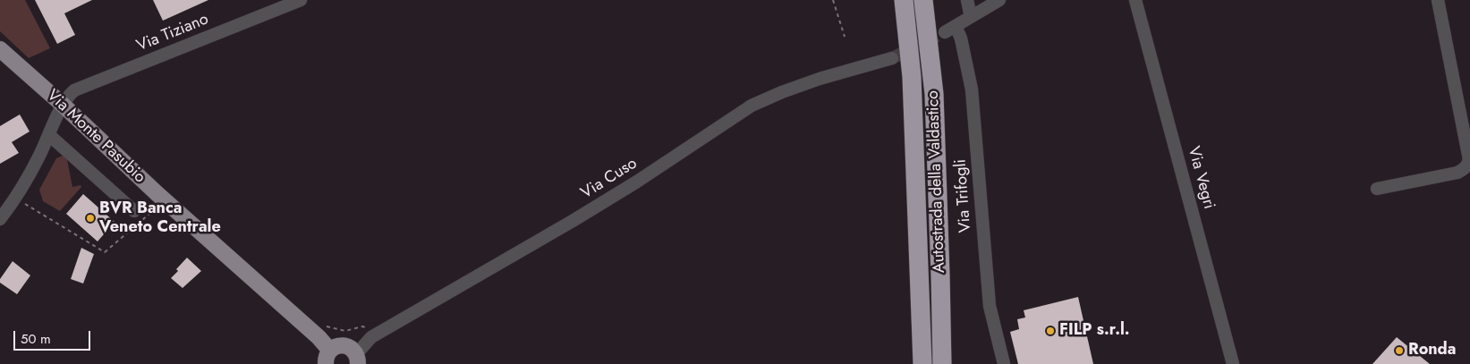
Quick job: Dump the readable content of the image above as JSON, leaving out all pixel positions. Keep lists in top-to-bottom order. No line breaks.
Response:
{"streets":{"highway":["Autostrada della Valdastico"],"main road":["Via Monte Pasubio"],"street":["Via Tiziano","Via Vegri","Via Cuso","Via Trifogli"]},"crossings":[["Via Tiziano","Via Monte Pasubio"],["Via Monte Pasubio","Via Cuso"]],"places":["BVR Banca Veneto Centrale","FILP s.r.l.","Ronda"],"scale_bar":"50 m"}
